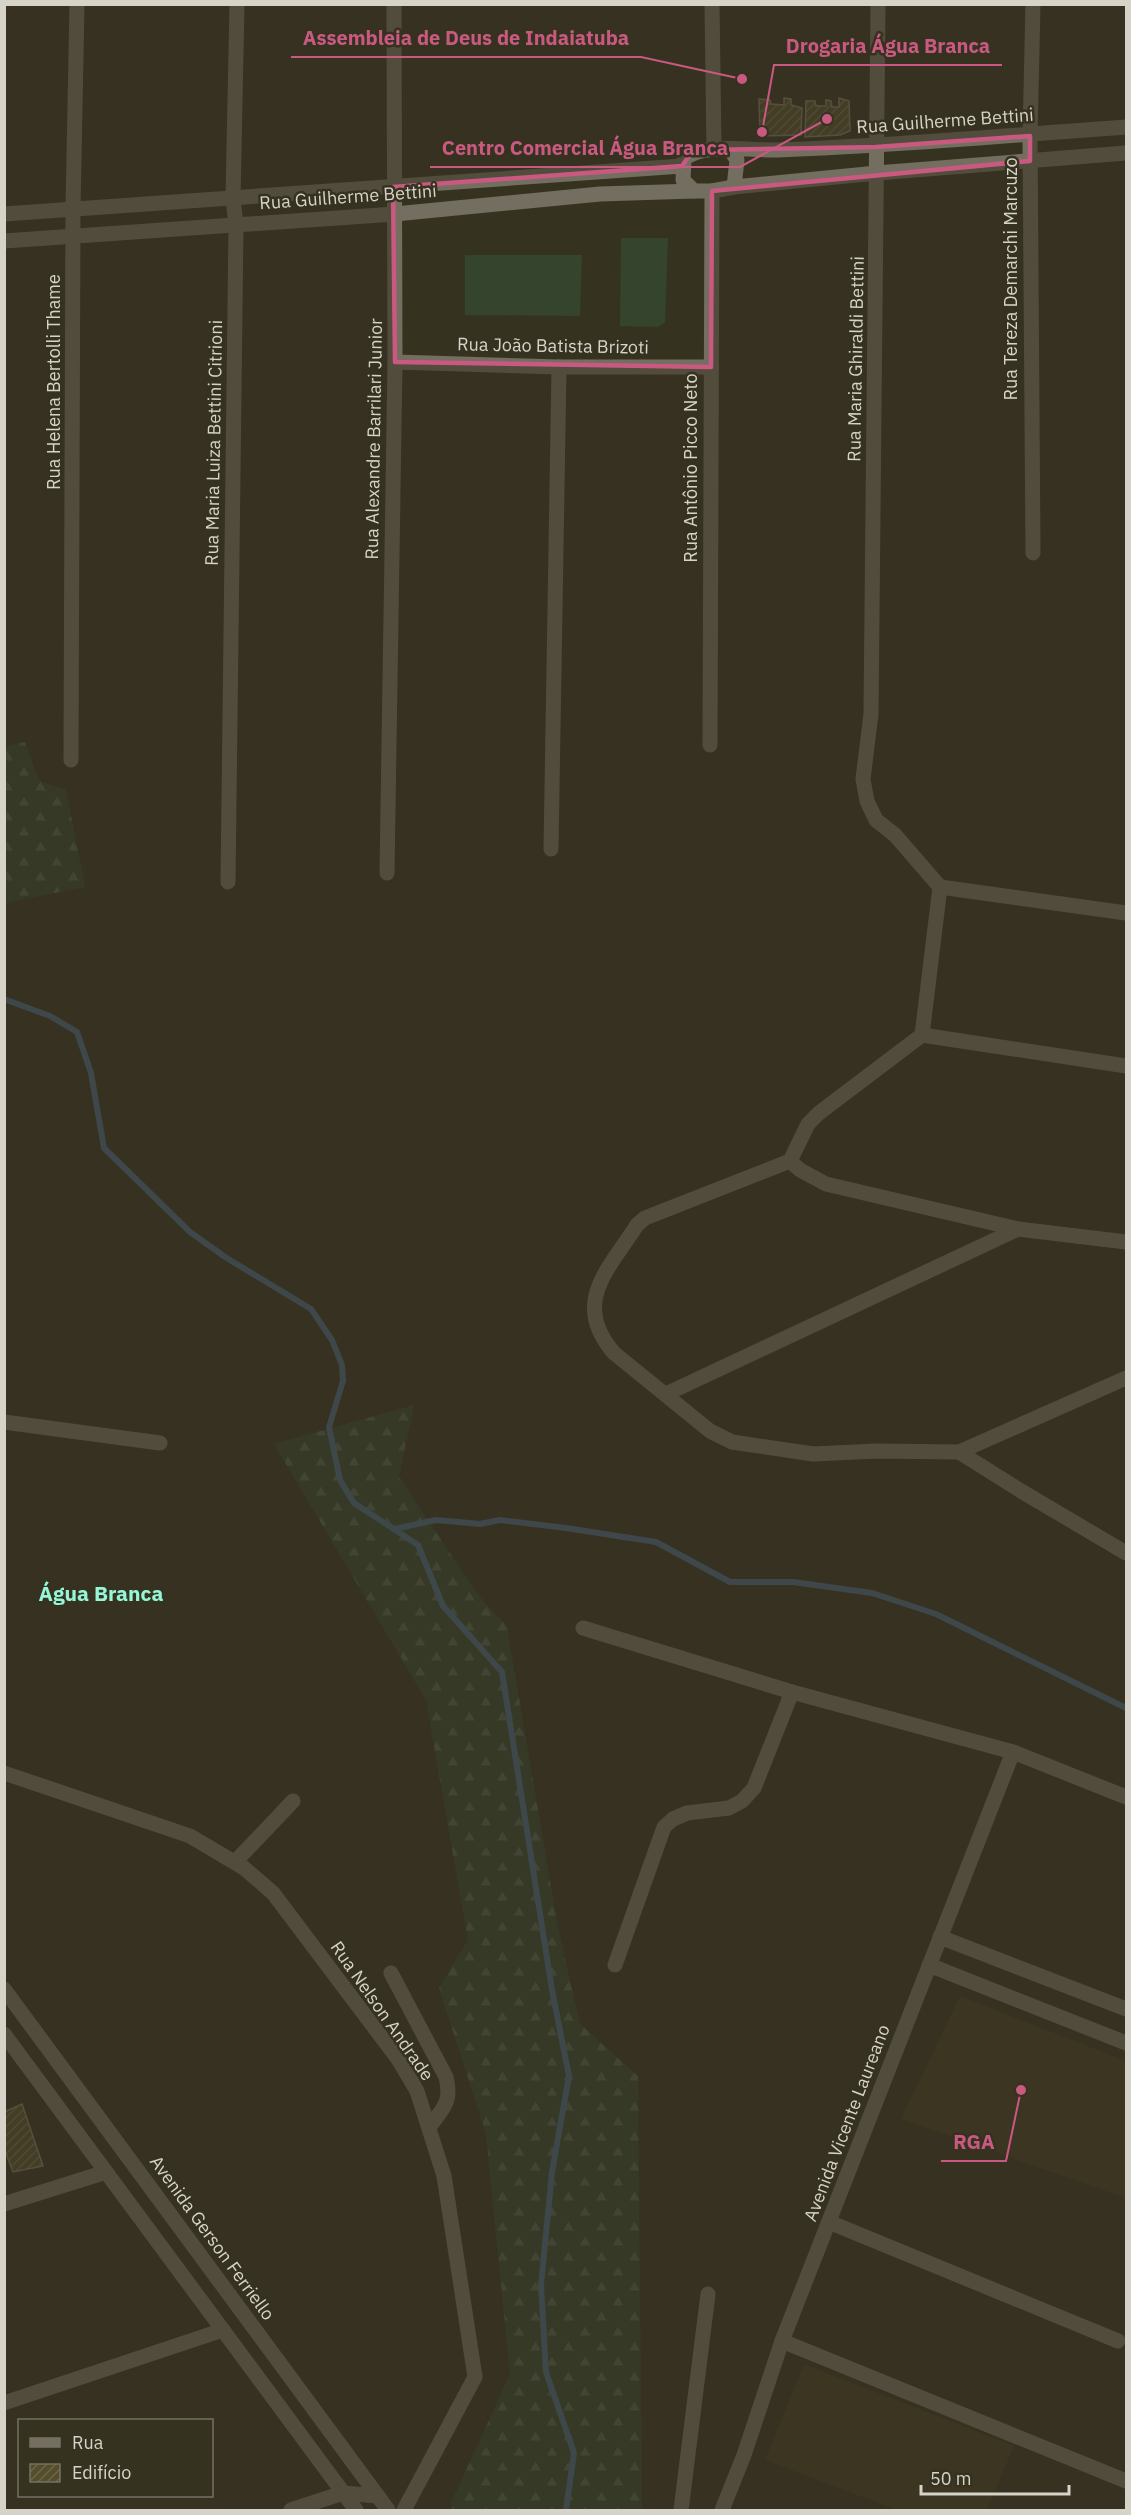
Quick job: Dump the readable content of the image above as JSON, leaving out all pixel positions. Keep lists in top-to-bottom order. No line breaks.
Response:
{"streets":{"street":["Rua Guilherme Bettini","Rua Tereza Demarchi Marcuzo","Rua João Batista Brizoti","Rua Maria Ghiraldi Bettini","Rua Helena Bertolli Thame","Rua Alexandre Barrilari Junior","Rua Maria Luiza Bettini Citrioni","Rua Antônio Picco Neto","Rua Nelson Andrade","Avenida Vicente Laureano","Avenida Gerson Ferriello"]},"crossings":[["Rua Guilherme Bettini","Rua Tereza Demarchi Marcuzo"],["Rua Guilherme Bettini","Rua Maria Ghiraldi Bettini"],["Rua Guilherme Bettini","Rua Helena Bertolli Thame"],["Rua Guilherme Bettini","Rua Alexandre Barrilari Junior"],["Rua Guilherme Bettini","Rua Maria Luiza Bettini Citrioni"],["Rua Guilherme Bettini","Rua Antônio Picco Neto"],["Rua João Batista Brizoti","Rua Alexandre Barrilari Junior"],["Rua João Batista Brizoti","Rua Antônio Picco Neto"]],"districts":["Água Branca"],"places":["Assembleia de Deus de Indaiatuba","Centro Comercial Água Branca","Drogaria Água Branca","RGA"],"legend":["Rua","Edifício"],"scale_bar":"50 m"}
